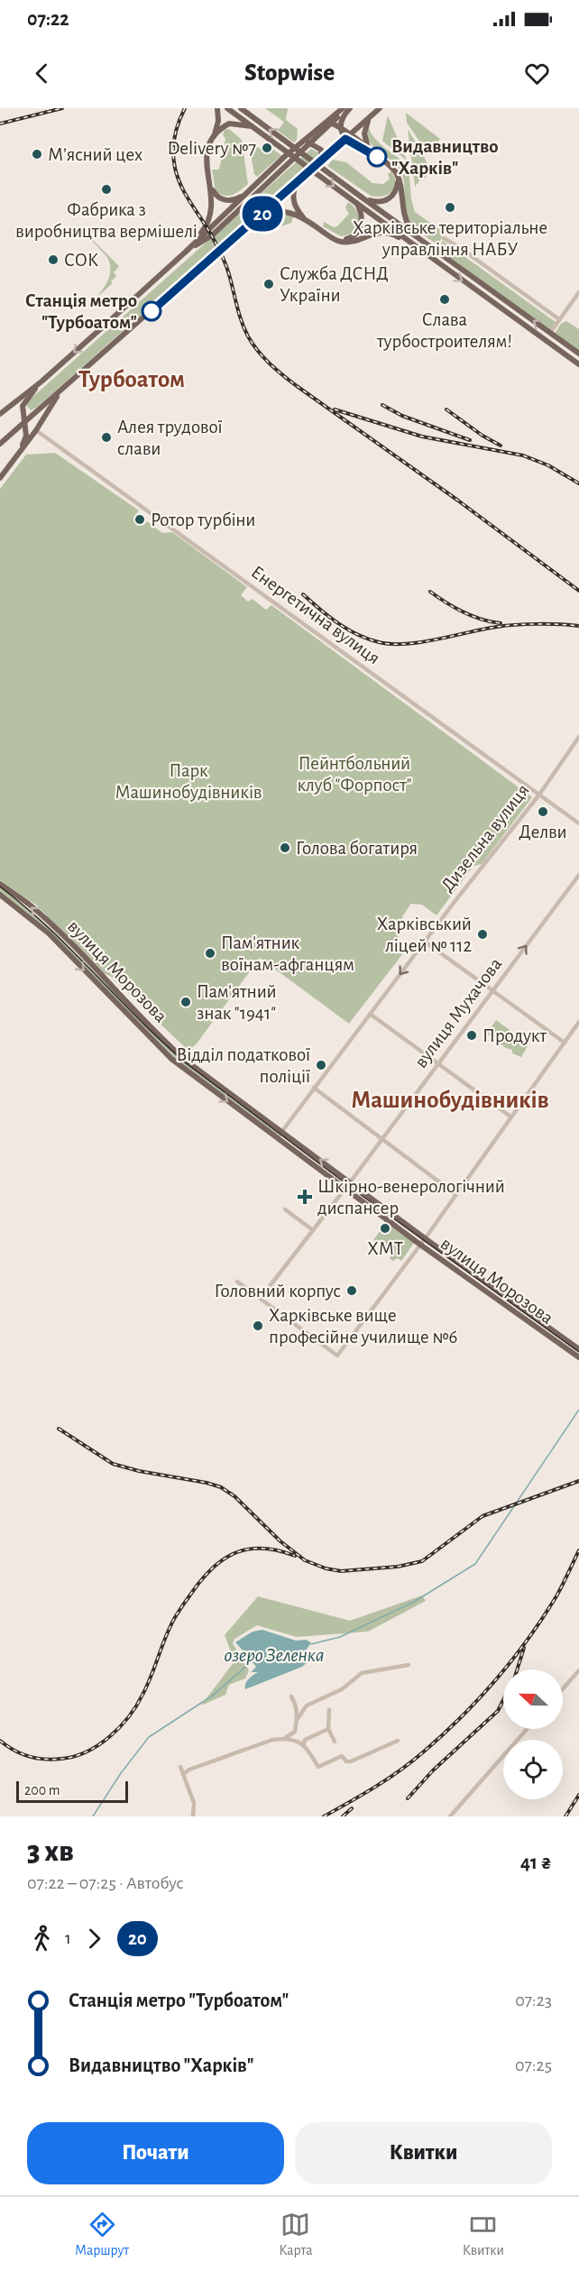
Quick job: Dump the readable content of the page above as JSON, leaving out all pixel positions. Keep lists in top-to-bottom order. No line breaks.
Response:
{"streets":{"main road":["вулиця Морозова"],"street":["Енергетична вулиця","Дизельна вулиця","вулиця Мухачова"]},"crossings":[["Енергетична вулиця","Дизельна вулиця"],["Дизельна вулиця","вулиця Морозова"],["вулиця Морозова","вулиця Мухачова"]],"districts":["Турбоатом","Машинобудівників"],"water":["озеро Зеленка"],"parks":["Пейнтбольний клуб \"Форпост\"","Парк Машинобудівників"],"places":{"other":["Delivery №7","М’ясний цех","Видавництво \"Харків\"","Фабрика з виробництва вермішелі","Харківське територіальне управління НАБУ","СОК","Служба ДСНД України","Слава турбостроителям!","Станція метро \"Турбоатом\"","Алея трудової слави","Ротор турбіни","Делви","Голова богатиря","Харківський ліцей № 112","Пам'ятник воїнам-афганцям","Пам'ятний знак \"1941\"","Продукт","Відділ податкової поліції","ХМТ","Головний корпус","Харківське вище професійне училище №6"],"health":["Шкірно-венерологічний диспансер"]},"lines":["bus line 20"],"scale_bar":"200 m","north":"left","page":{"status":"07:22","header":"Stopwise","on_map":"20","scale":"200 m","heading":["3 хв","07:22 – 07:25 · Автобус","41 ₴"],"legs":["1","20"],"list":[{"name":"Станція метро \"Турбоатом\"","value":"07:23"},{"name":"Видавництво \"Харків\"","value":"07:25"}],"buttons":["Почати","Квитки"],"tabs":["Маршрут","Карта","Квитки"]}}
